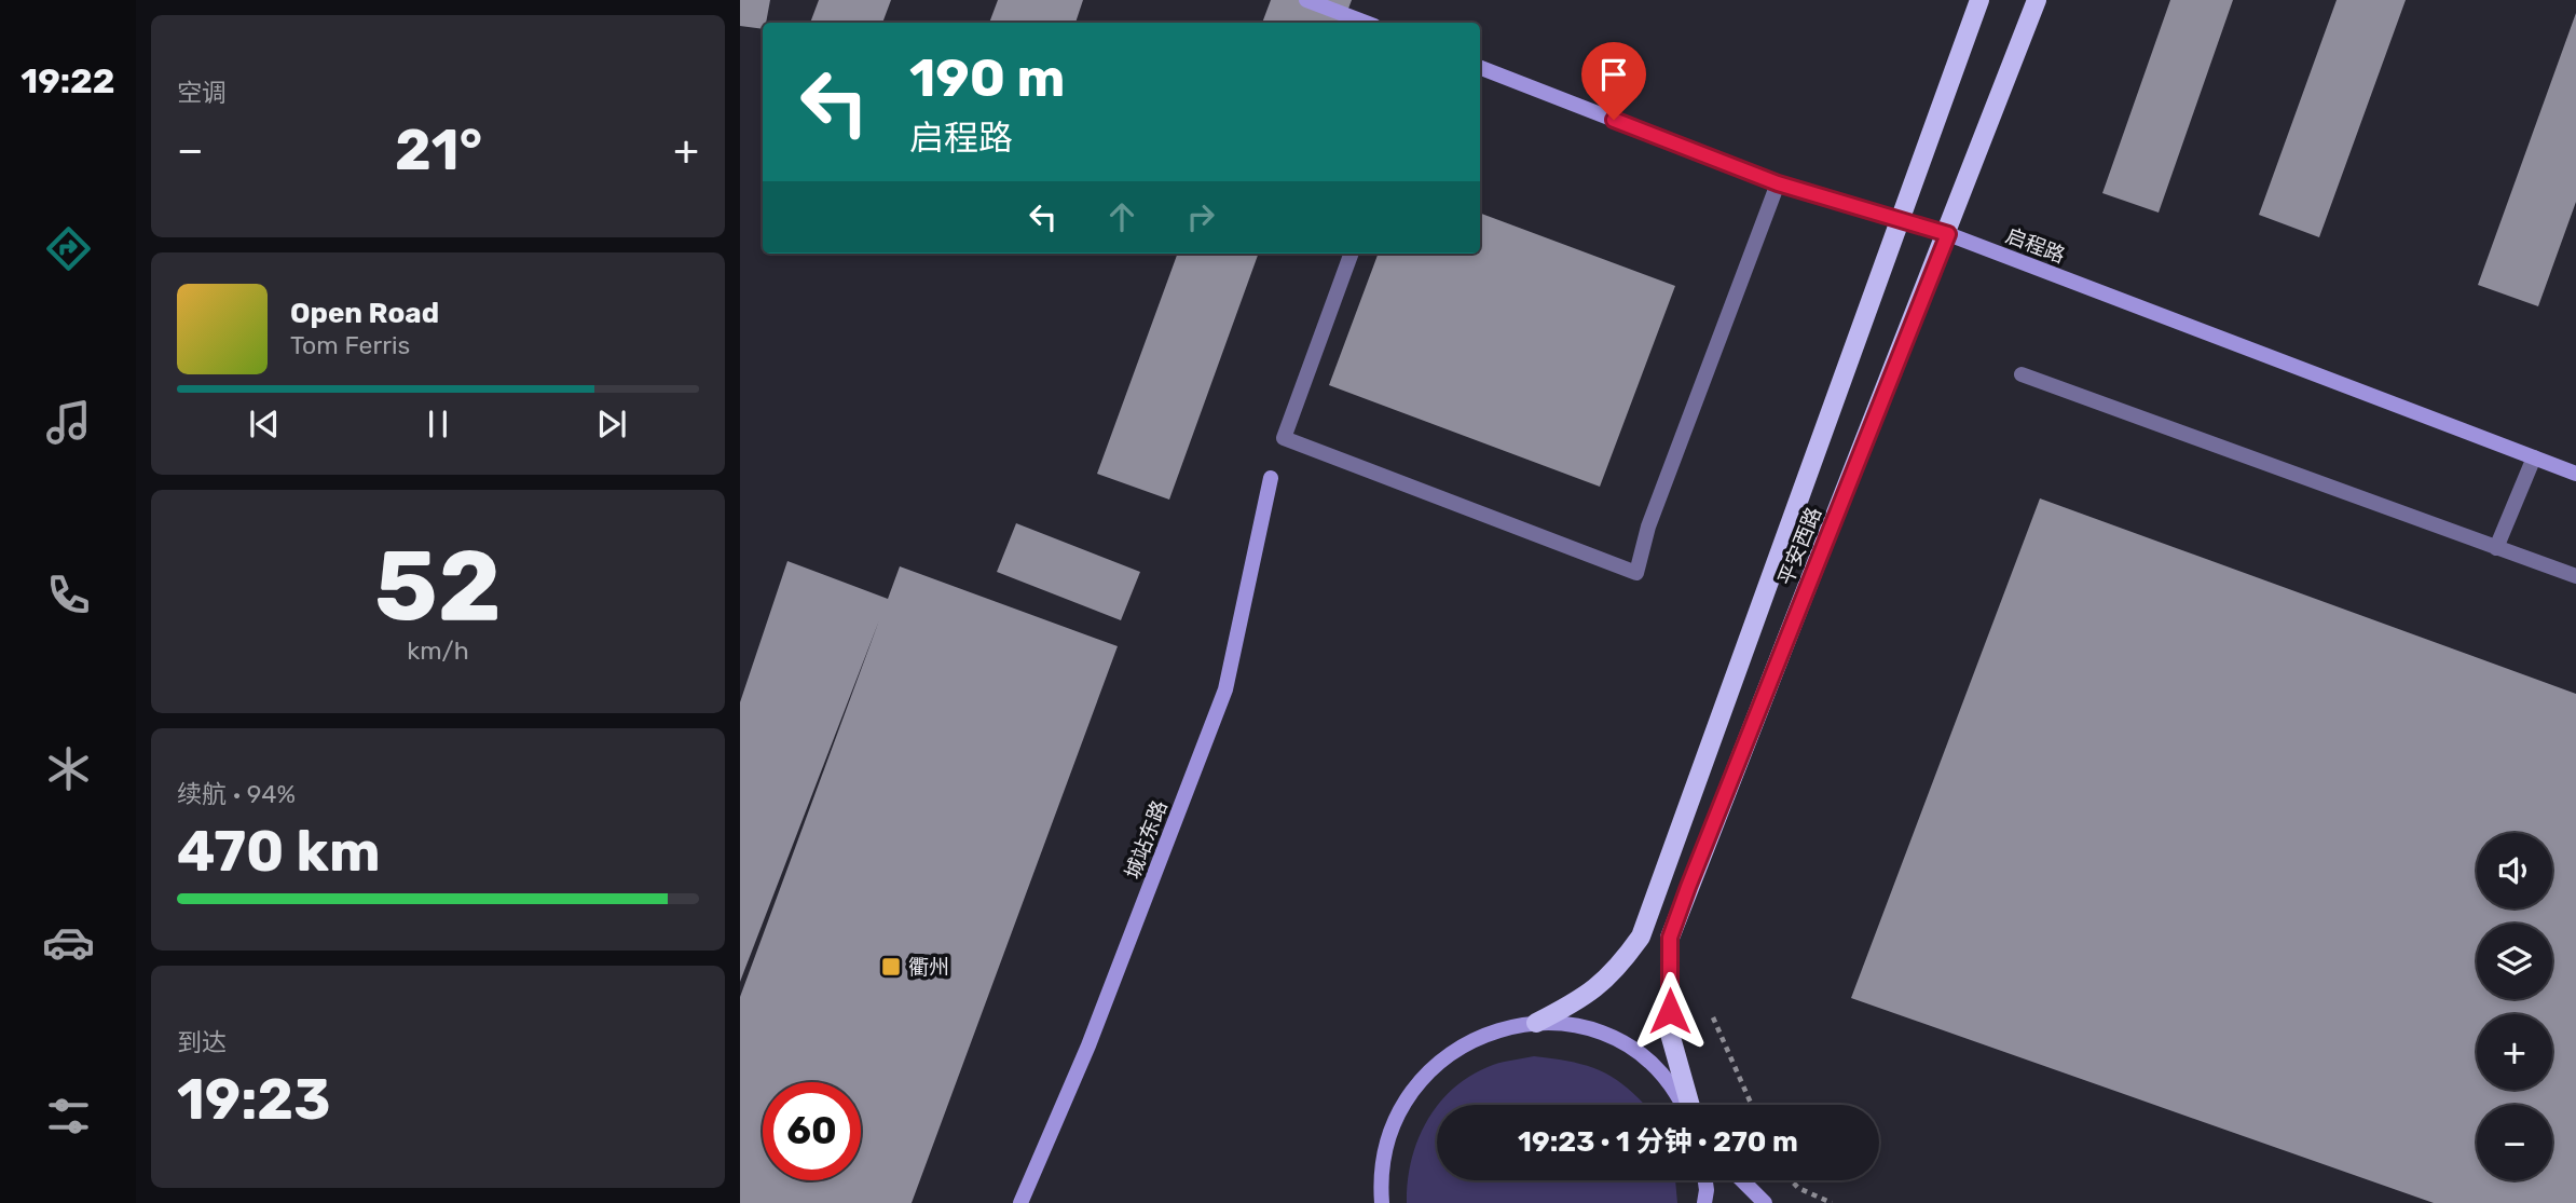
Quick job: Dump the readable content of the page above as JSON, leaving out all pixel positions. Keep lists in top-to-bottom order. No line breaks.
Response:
{"streets":{"main road":["平安西路"],"street":["启程路","城站东路"]},"crossings":[["启程路","平安西路"]],"places":{"transit":["衢州"]},"page":{"tabs":"19:22","tile":["空调",["52","km/h"],["续航 · 94%","470 km"],["到达","19:23"]],"turn":["190 m","启程路"],"heat":["−","21°","+"],"song":["Open Road","Tom Ferris"],"map_buttons":["+","−"],"limit":"60","trip":"19:23 · 1 分钟 · 270 m"}}
